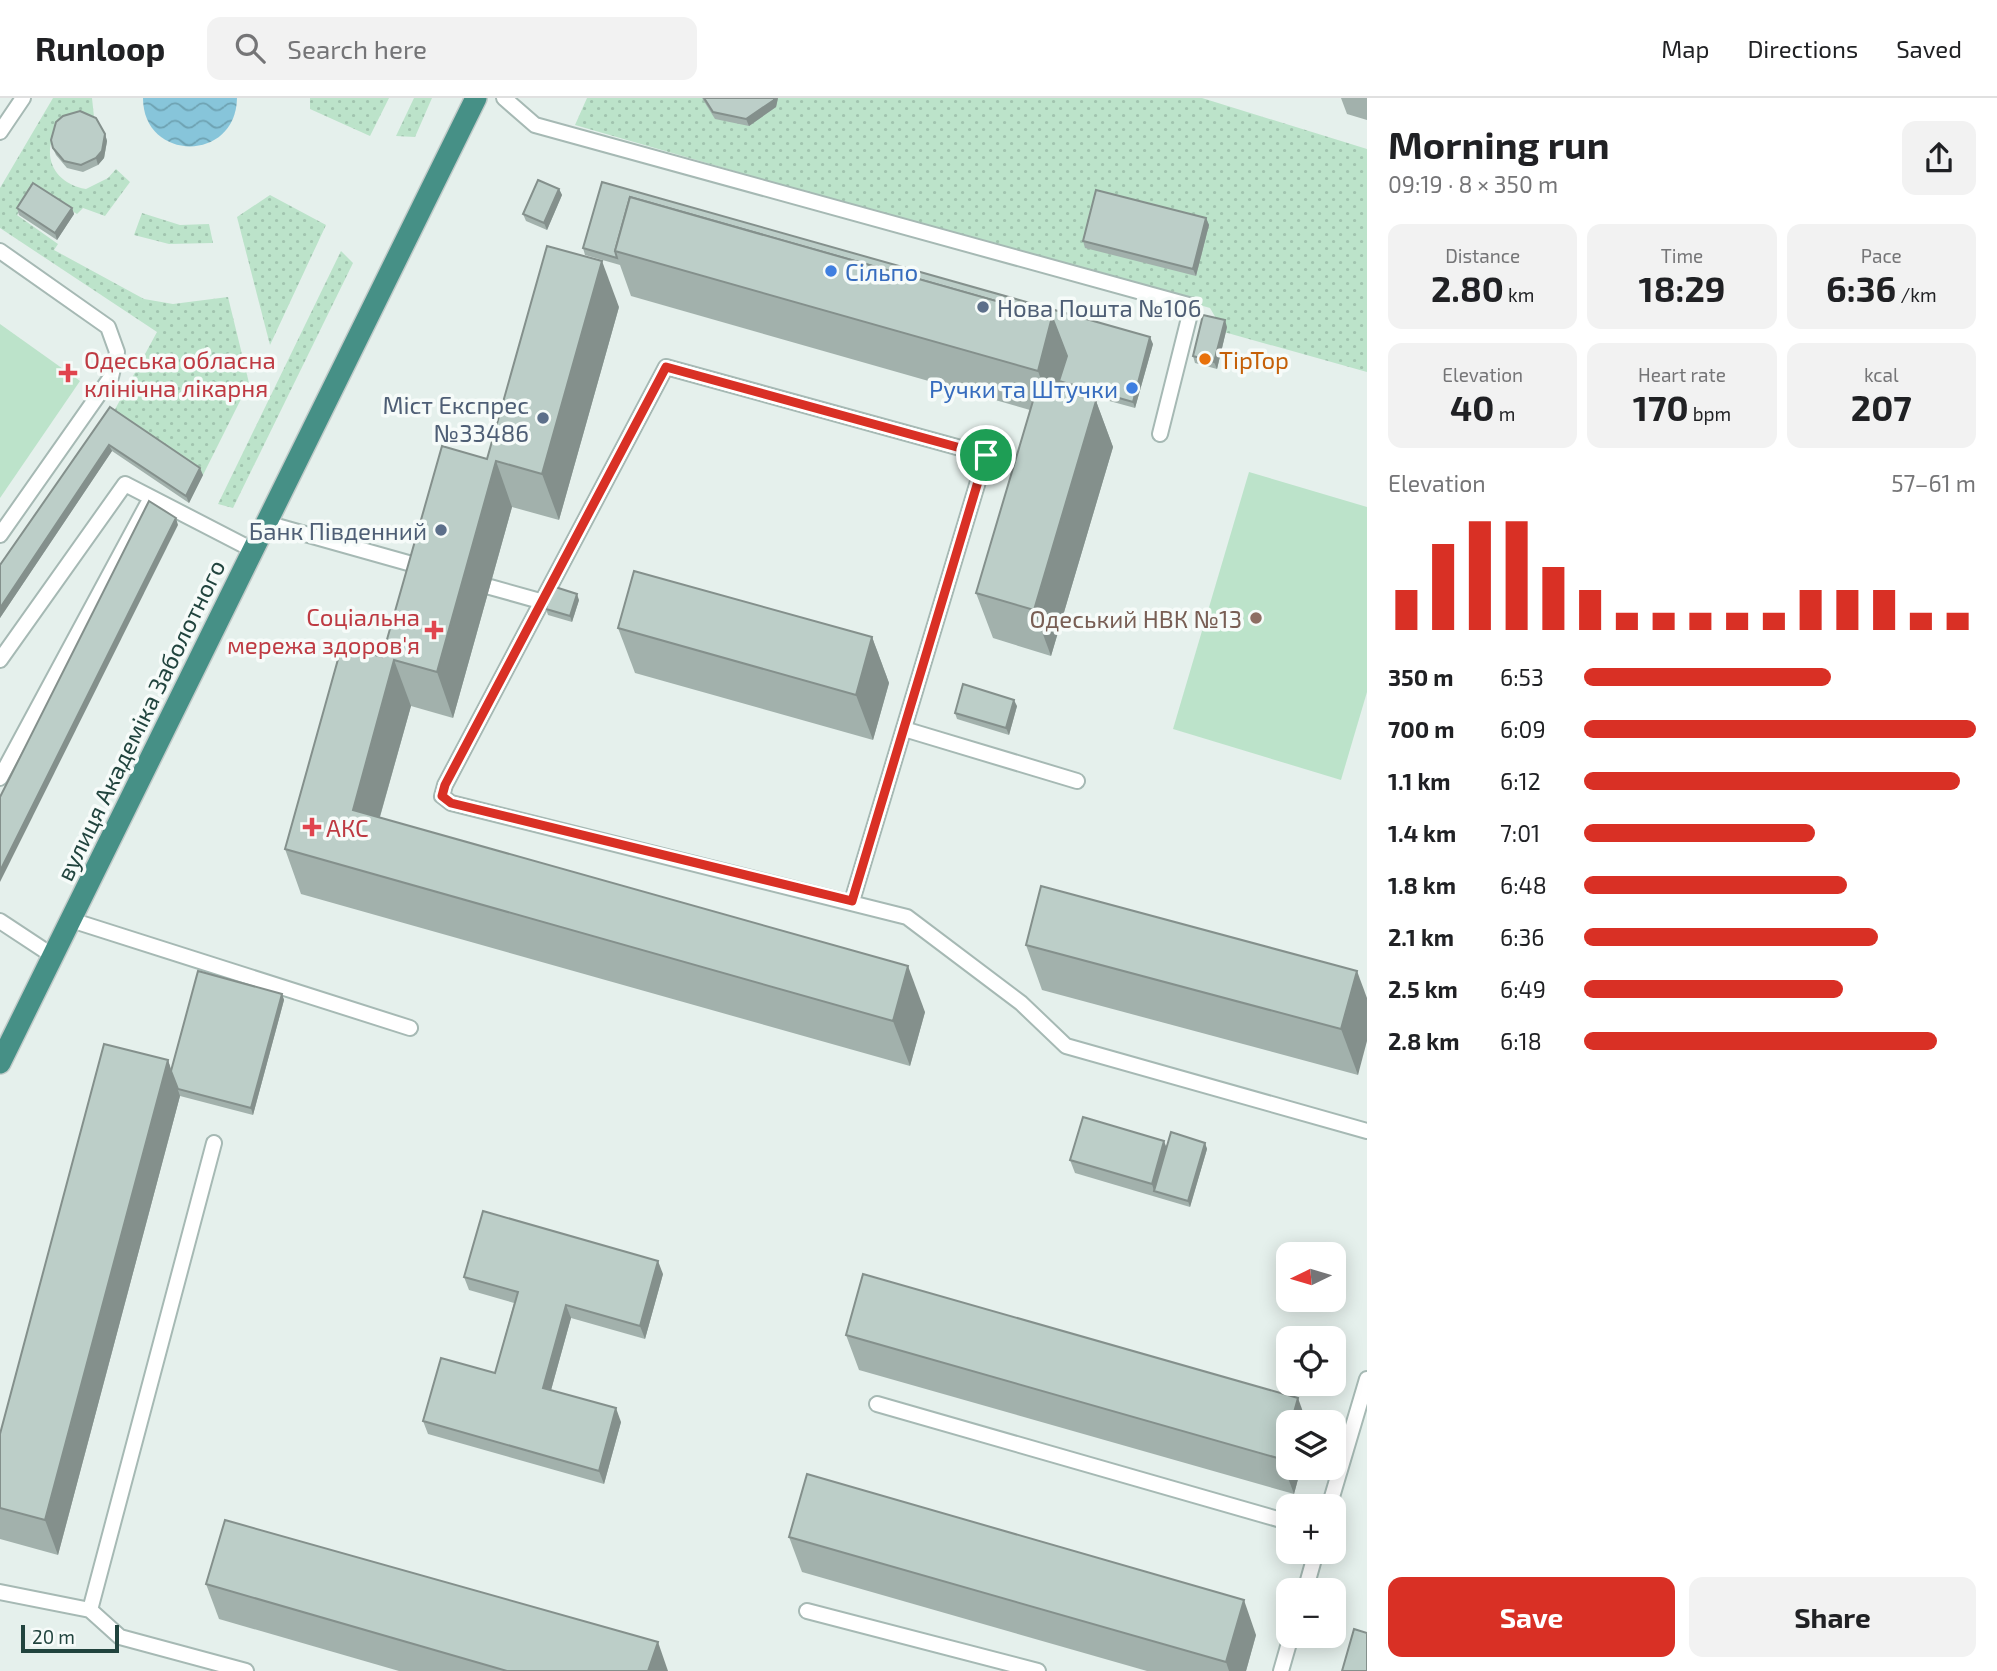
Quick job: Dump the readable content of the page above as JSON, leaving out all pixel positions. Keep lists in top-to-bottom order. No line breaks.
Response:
{"streets":{"highway":["вулиця Академіка Заболотного"]},"places":{"other":["Сільпо","Нова Пошта №106","TipTop","Ручки та Штучки","Міст Експрес №33486","Банк Південний","Одеський НВК №13"],"health":["Одеська обласна клінічна лікарня","Соціальна мережа здоров'я","АКС"]},"scale_bar":"20 m","north":"left","page":{"header":"Runloop","search":"Search here","nav":["Map","Directions","Saved"],"heading":["Morning run","09:19 · 8 × 350 m"],"stats":[["Distance","2.80 km"],["Time","18:29"],["Pace","6:36 /km"],["Elevation","40 m"],["Heart rate","170 bpm"],["kcal","207"]],"chart":["Elevation","57–61 m"],"list":[{"name":"350 m","note":"6:53"},{"name":"700 m","note":"6:09"},{"name":"1.1 km","note":"6:12"},{"name":"1.4 km","note":"7:01"},{"name":"1.8 km","note":"6:48"},{"name":"2.1 km","note":"6:36"},{"name":"2.5 km","note":"6:49"},{"name":"2.8 km","note":"6:18"}],"map_buttons":["+","−"],"buttons":["Save","Share"],"scale":"20 m"}}
